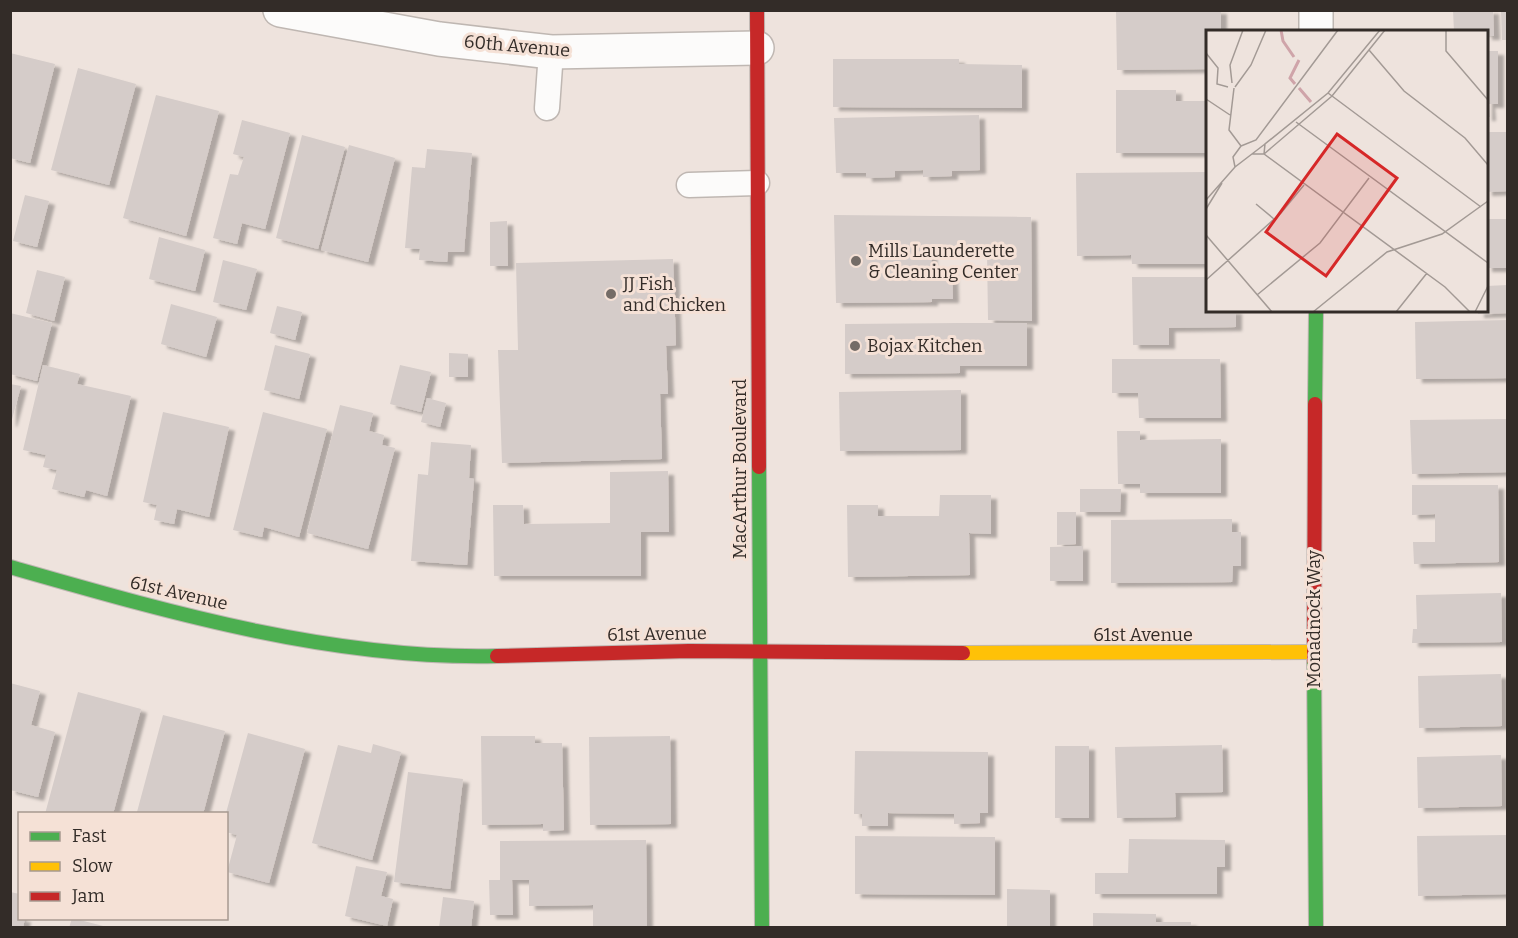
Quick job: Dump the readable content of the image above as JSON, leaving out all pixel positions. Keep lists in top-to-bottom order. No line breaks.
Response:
{"streets":{"street":["60th Avenue","MacArthur Boulevard","61st Avenue","Monadnock Way"]},"crossings":[["60th Avenue","MacArthur Boulevard"],["MacArthur Boulevard","61st Avenue"],["61st Avenue","Monadnock Way"]],"places":["Mills Launderette & Cleaning Center","JJ Fish and Chicken","Bojax Kitchen"],"legend":["Fast","Slow","Jam"]}
